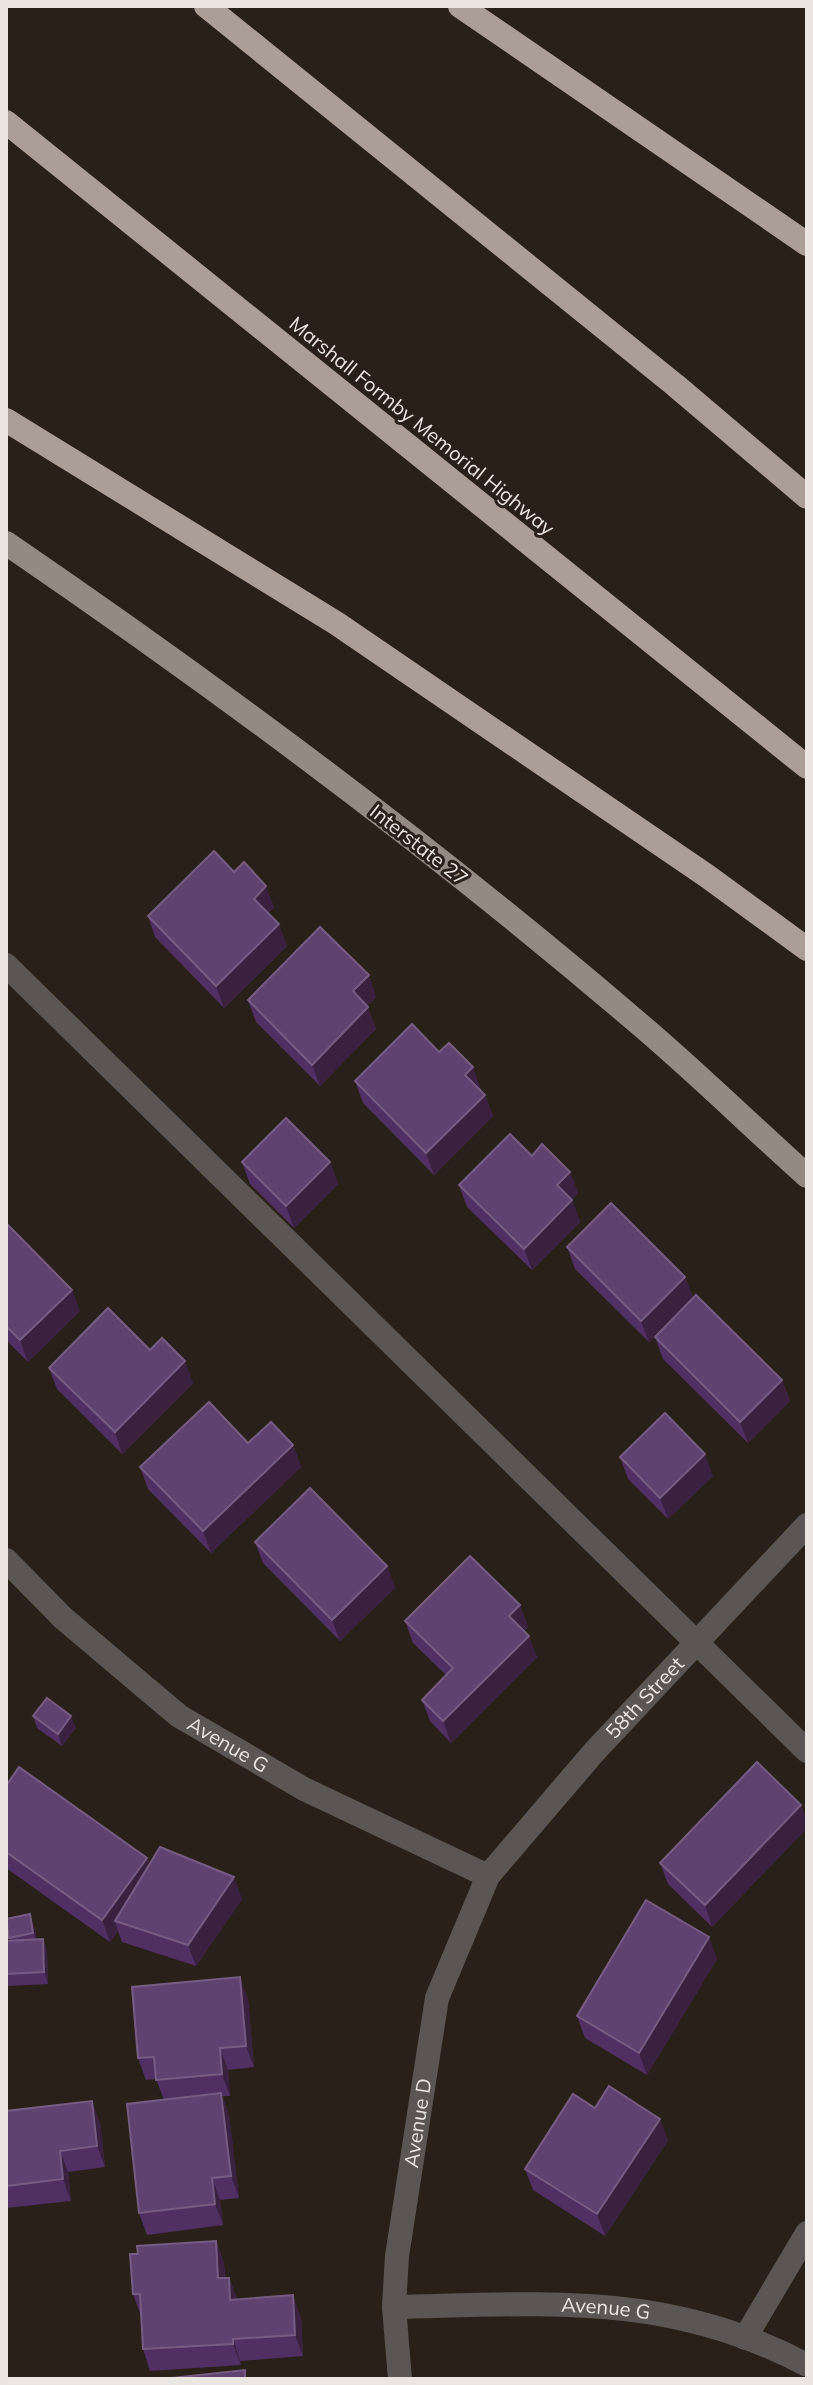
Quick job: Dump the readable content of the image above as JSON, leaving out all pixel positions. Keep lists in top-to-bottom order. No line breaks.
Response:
{"streets":{"highway":["Marshall Formby Memorial Highway"],"main road":["Interstate 27"],"street":["58th Street","Avenue G","Avenue D"]},"crossings":[["58th Street","Avenue G"],["58th Street","Avenue D"],["Avenue G","Avenue D"]]}
